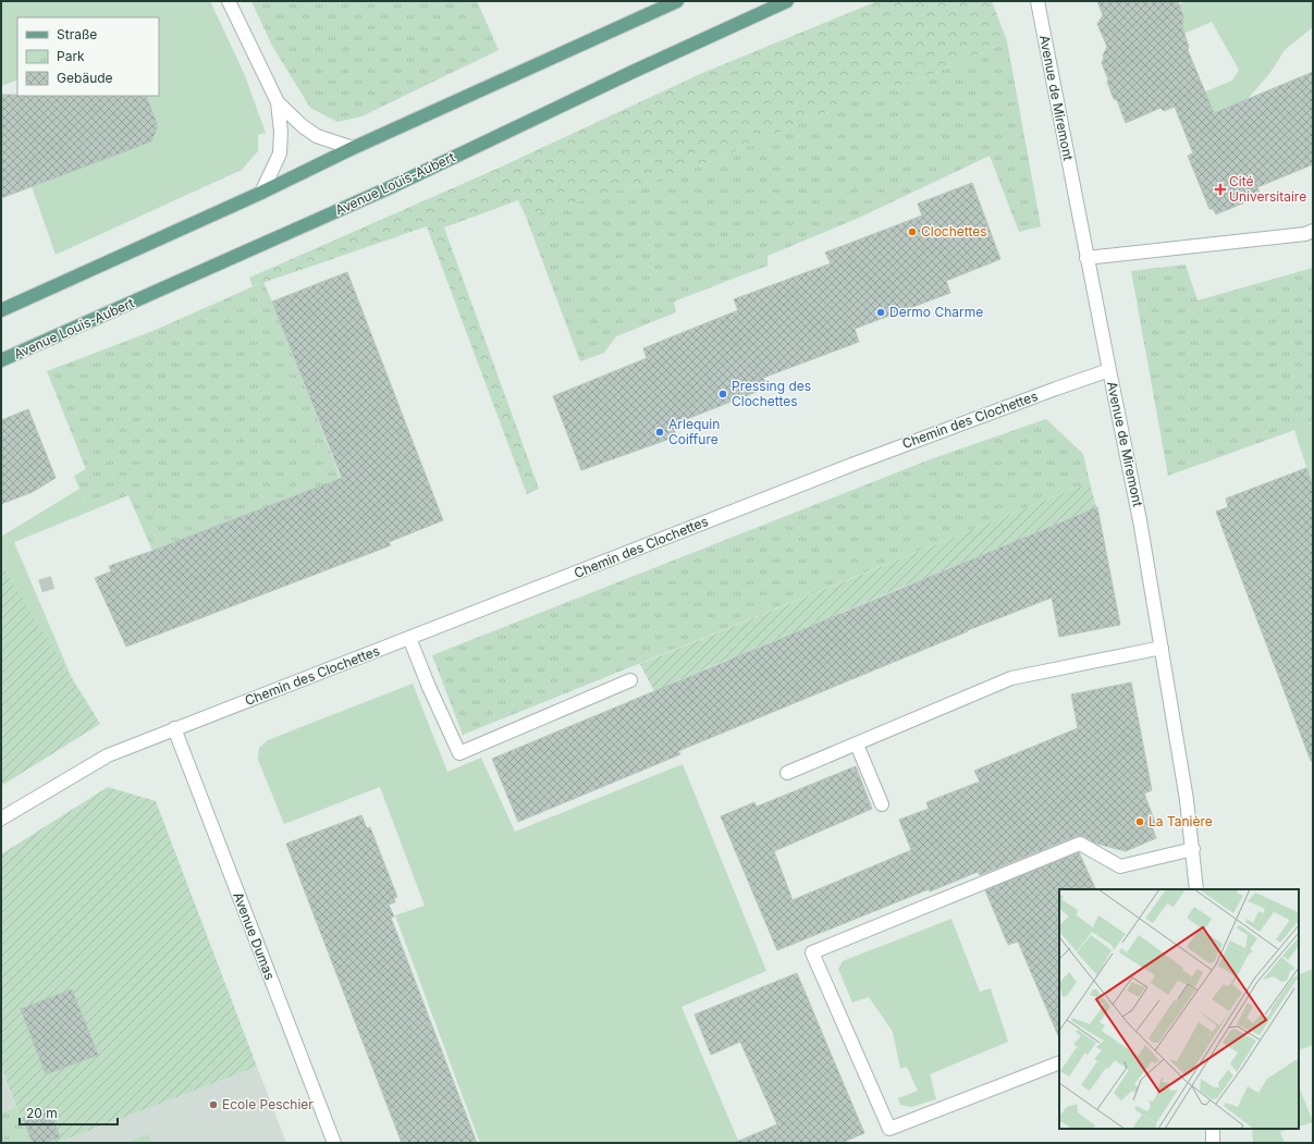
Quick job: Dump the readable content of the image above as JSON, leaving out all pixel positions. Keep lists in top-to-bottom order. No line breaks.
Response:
{"streets":{"main road":["Avenue Louis-Aubert"],"street":["Avenue de Miremont","Chemin des Clochettes","Avenue Dumas"]},"crossings":[["Avenue de Miremont","Chemin des Clochettes"],["Chemin des Clochettes","Avenue Dumas"]],"places":{"health":["Cité Universitaire"],"other":["Clochettes","Dermo Charme","Pressing des Clochettes","Arlequin Coiffure","La Tanière","Ecole Peschier"]},"legend":["Straße","Park","Gebäude"],"scale_bar":"20 m"}
